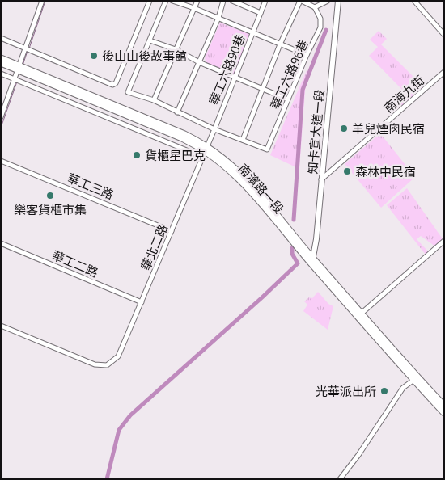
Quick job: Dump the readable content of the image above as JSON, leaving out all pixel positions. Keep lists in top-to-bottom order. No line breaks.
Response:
{"streets":{"main road":["南濱路一段"],"street":["華工六路90巷","華工六路96巷","南海九街","知卡宣大道一段","華工三路","華北二路","華工二路"]},"crossings":[["華工六路90巷","南濱路一段"],["華工六路90巷","華北二路"],["南海九街","知卡宣大道一段"],["知卡宣大道一段","南濱路一段"],["華工三路","華北二路"],["南濱路一段","華北二路"],["華北二路","華工二路"]],"places":["後山山後故事館","羊兒煙囪民宿","貨櫃星巴克","森林中民宿","樂客貨櫃市集","光華派出所"]}
